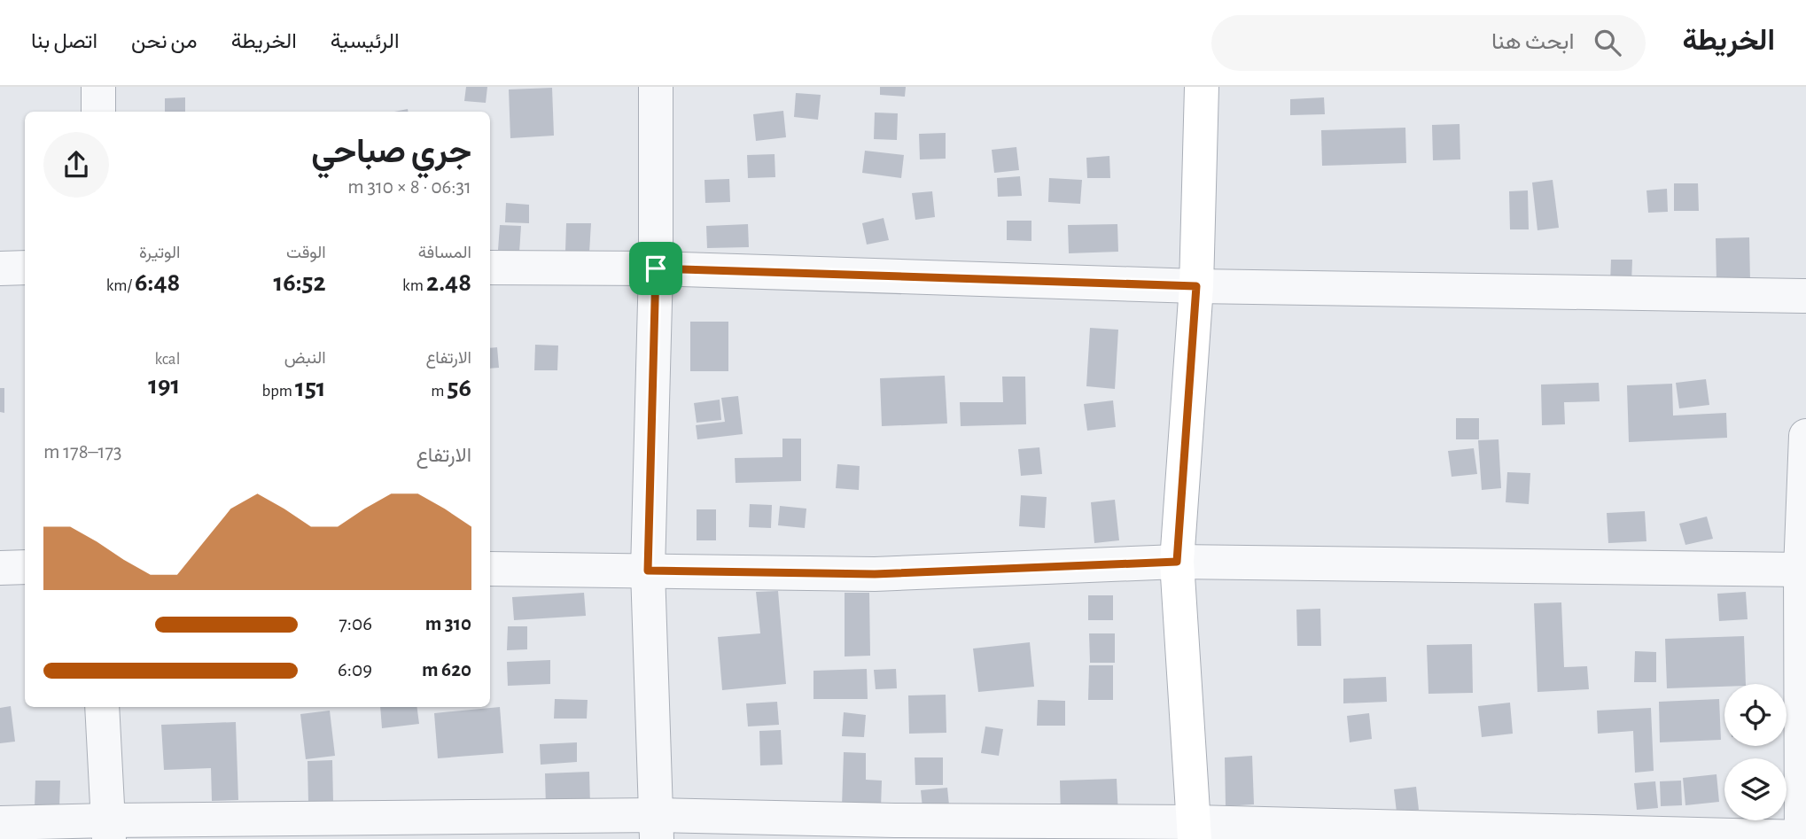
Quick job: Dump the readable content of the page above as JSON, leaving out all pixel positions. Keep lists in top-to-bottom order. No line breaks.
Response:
{"page":{"header":"الخريطة","search":"ابحث هنا","nav":["الرئيسية","الخريطة","من نحن","اتصل بنا"],"heading":["جري صباحي","06:31 · 8 × 310 m"],"stats":[["المسافة","2.48 km"],["الوقت","16:52"],["الوتيرة","6:48 /km"],["الارتفاع","56 m"],["النبض","151 bpm"],["kcal","191"]],"chart":["الارتفاع","173–178 m"],"list":[{"name":"310 m","note":"7:06"},{"name":"620 m","note":"6:09"}]}}
